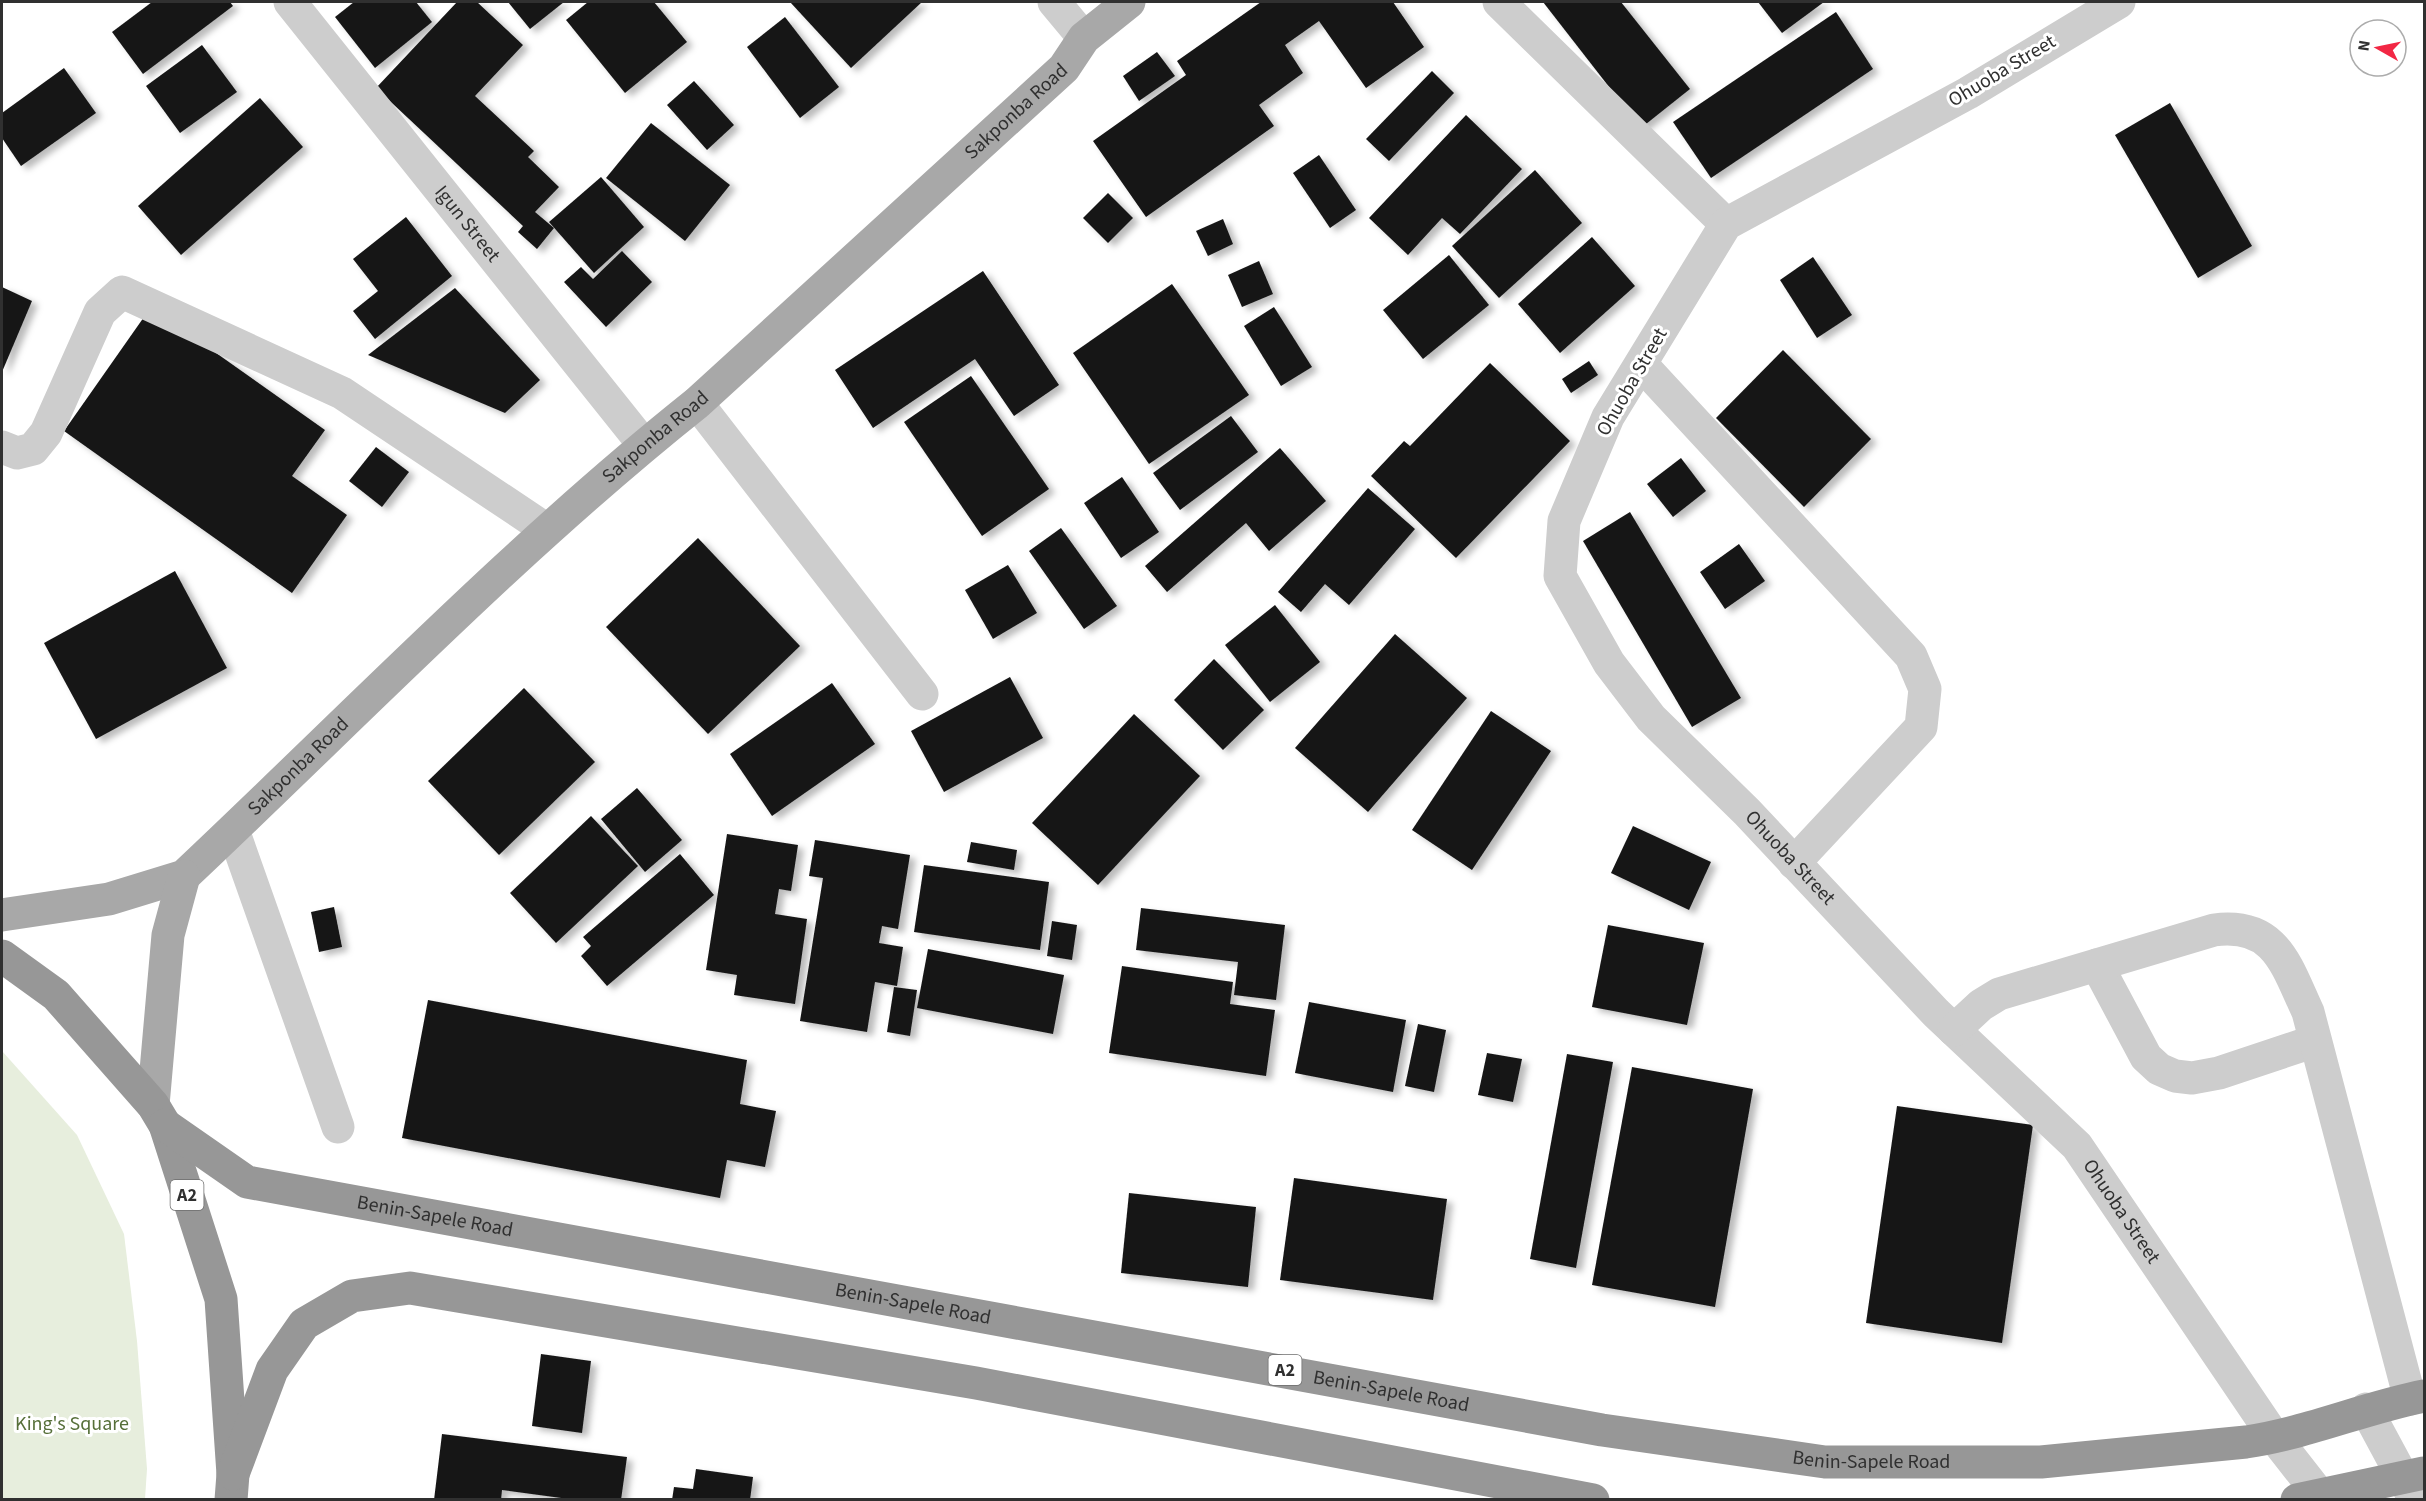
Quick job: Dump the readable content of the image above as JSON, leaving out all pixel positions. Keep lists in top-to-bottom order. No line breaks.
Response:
{"streets":{"highway":["A2","Benin-Sapele Road"],"main road":["Sakponba Road"],"street":["Ohuoba Street","Igun Street"]},"crossings":[["Ohuoba Street","Benin-Sapele Road"],["Sakponba Road","Igun Street"],["A2","Benin-Sapele Road"]],"parks":["King's Square"],"north":"left"}
